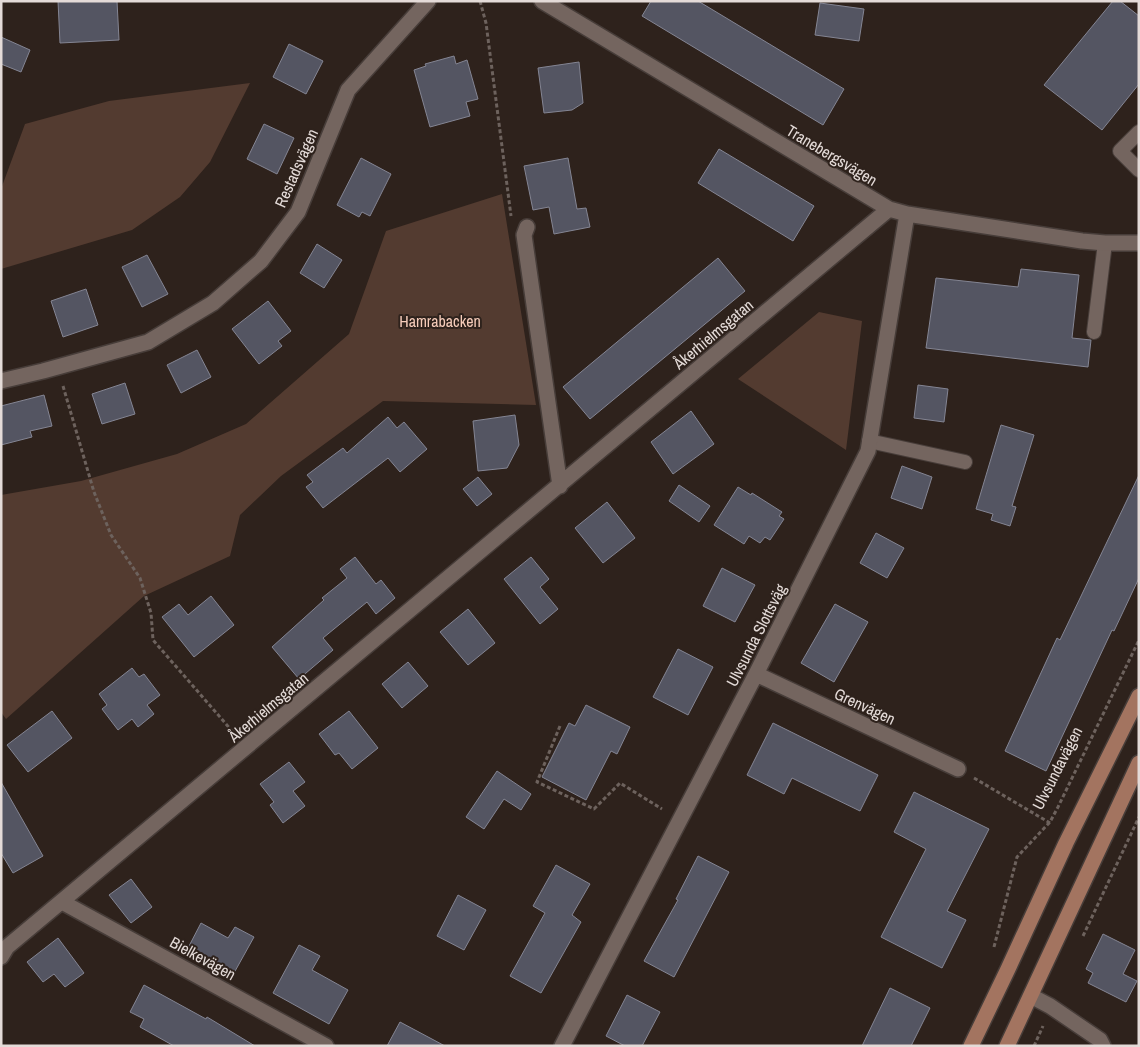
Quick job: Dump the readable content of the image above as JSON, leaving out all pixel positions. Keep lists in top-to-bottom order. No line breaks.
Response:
{"streets":{"street":["Tranebergsvägen","Restadsvägen","Åkerhielmsgatan","Ulvsunda Slottsväg","Grenvägen","Bielkevägen"],"path":["Ulvsundavägen"]},"crossings":[["Tranebergsvägen","Åkerhielmsgatan"],["Tranebergsvägen","Ulvsunda Slottsväg"],["Åkerhielmsgatan","Bielkevägen"],["Ulvsunda Slottsväg","Grenvägen"]],"parks":["Hamrabacken"]}
